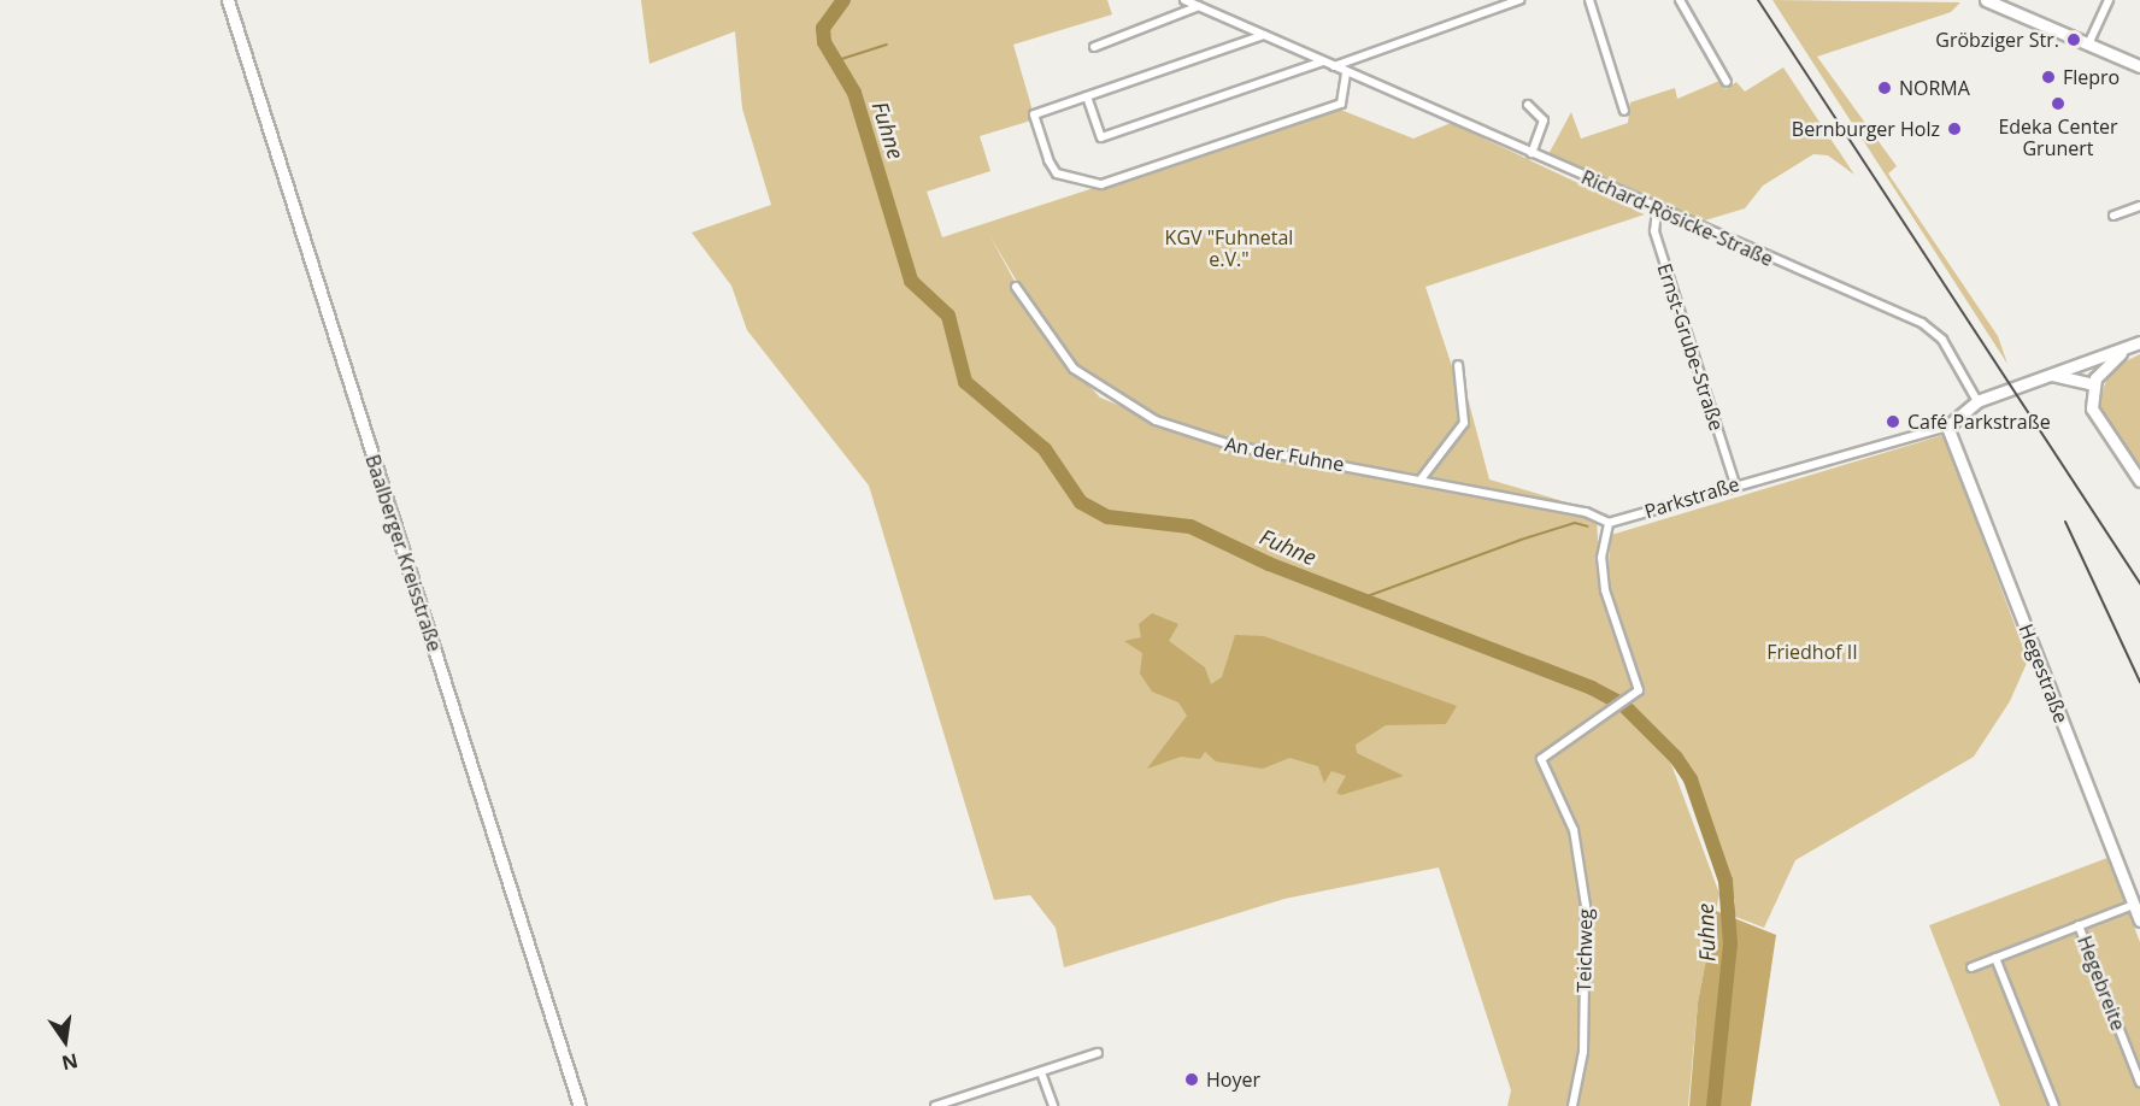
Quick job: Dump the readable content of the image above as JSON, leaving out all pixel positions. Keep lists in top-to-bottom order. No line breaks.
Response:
{"streets":{"street":["Richard-Rösicke-Straße","Ernst-Grube-Straße","An der Fuhne","Parkstraße","Baalberger Kreisstraße","Hegestraße","Teichweg","Hegebreite"]},"crossings":[["Richard-Rösicke-Straße","Ernst-Grube-Straße"],["Richard-Rösicke-Straße","Parkstraße"],["Ernst-Grube-Straße","Parkstraße"],["An der Fuhne","Parkstraße"],["An der Fuhne","Teichweg"],["Parkstraße","Hegestraße"],["Parkstraße","Teichweg"],["Hegestraße","Hegebreite"]],"water":["Fuhne"],"parks":["KGV \"Fuhnetal e.V.\"","Friedhof II"],"places":["Gröbziger Str.","Flepro","NORMA","Edeka Center Grunert","Bernburger Holz","Café Parkstraße","Hoyer"],"north":"bottom"}
